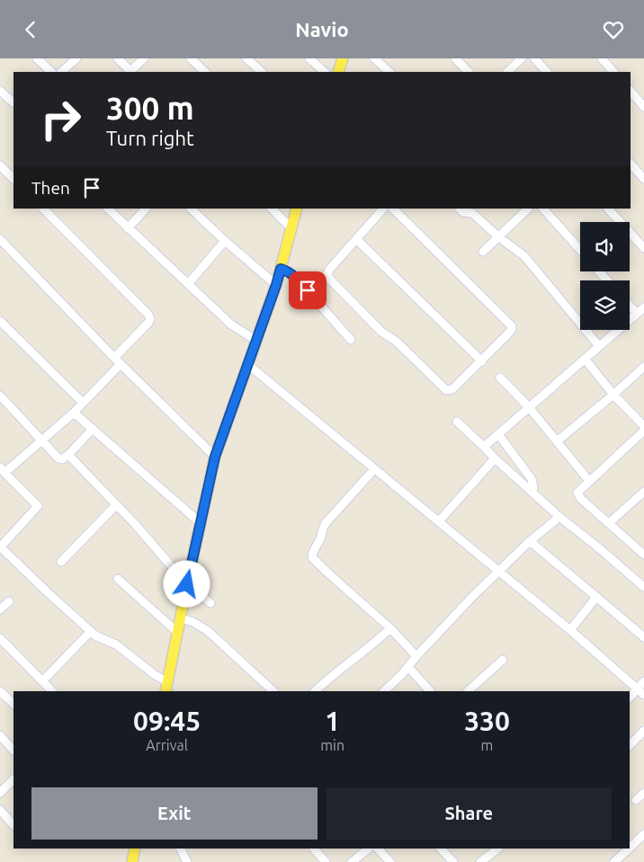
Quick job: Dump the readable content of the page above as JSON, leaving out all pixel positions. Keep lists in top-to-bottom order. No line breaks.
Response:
{"page":{"header":"Navio","turn":["300 m","Turn right"],"then":"Then","eta":["09:45","Arrival","1","min","330","m"],"buttons":["Exit","Share"]}}
